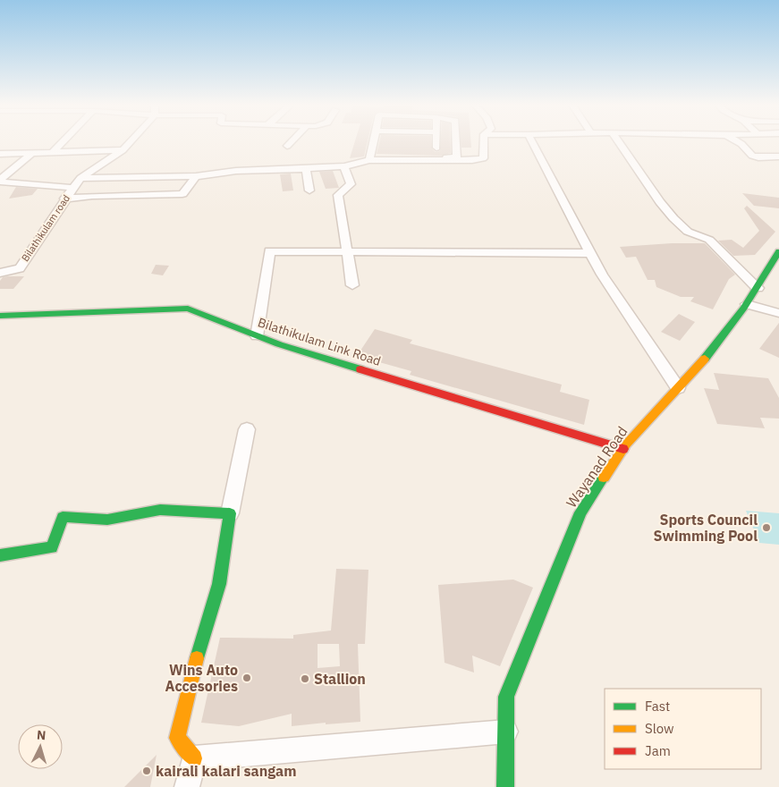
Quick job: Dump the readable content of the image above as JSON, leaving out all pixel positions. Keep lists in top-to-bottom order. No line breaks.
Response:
{"streets":{"street":["Bilathikulam road","Bilathikulam Link Road","Wayanad Road"]},"crossings":[["Bilathikulam Link Road","Wayanad Road"]],"places":["Sports Council Swimming Pool","Wins Auto Accesories","Stallion","kairali kalari sangam"],"legend":["Fast","Slow","Jam"],"north":"top"}
